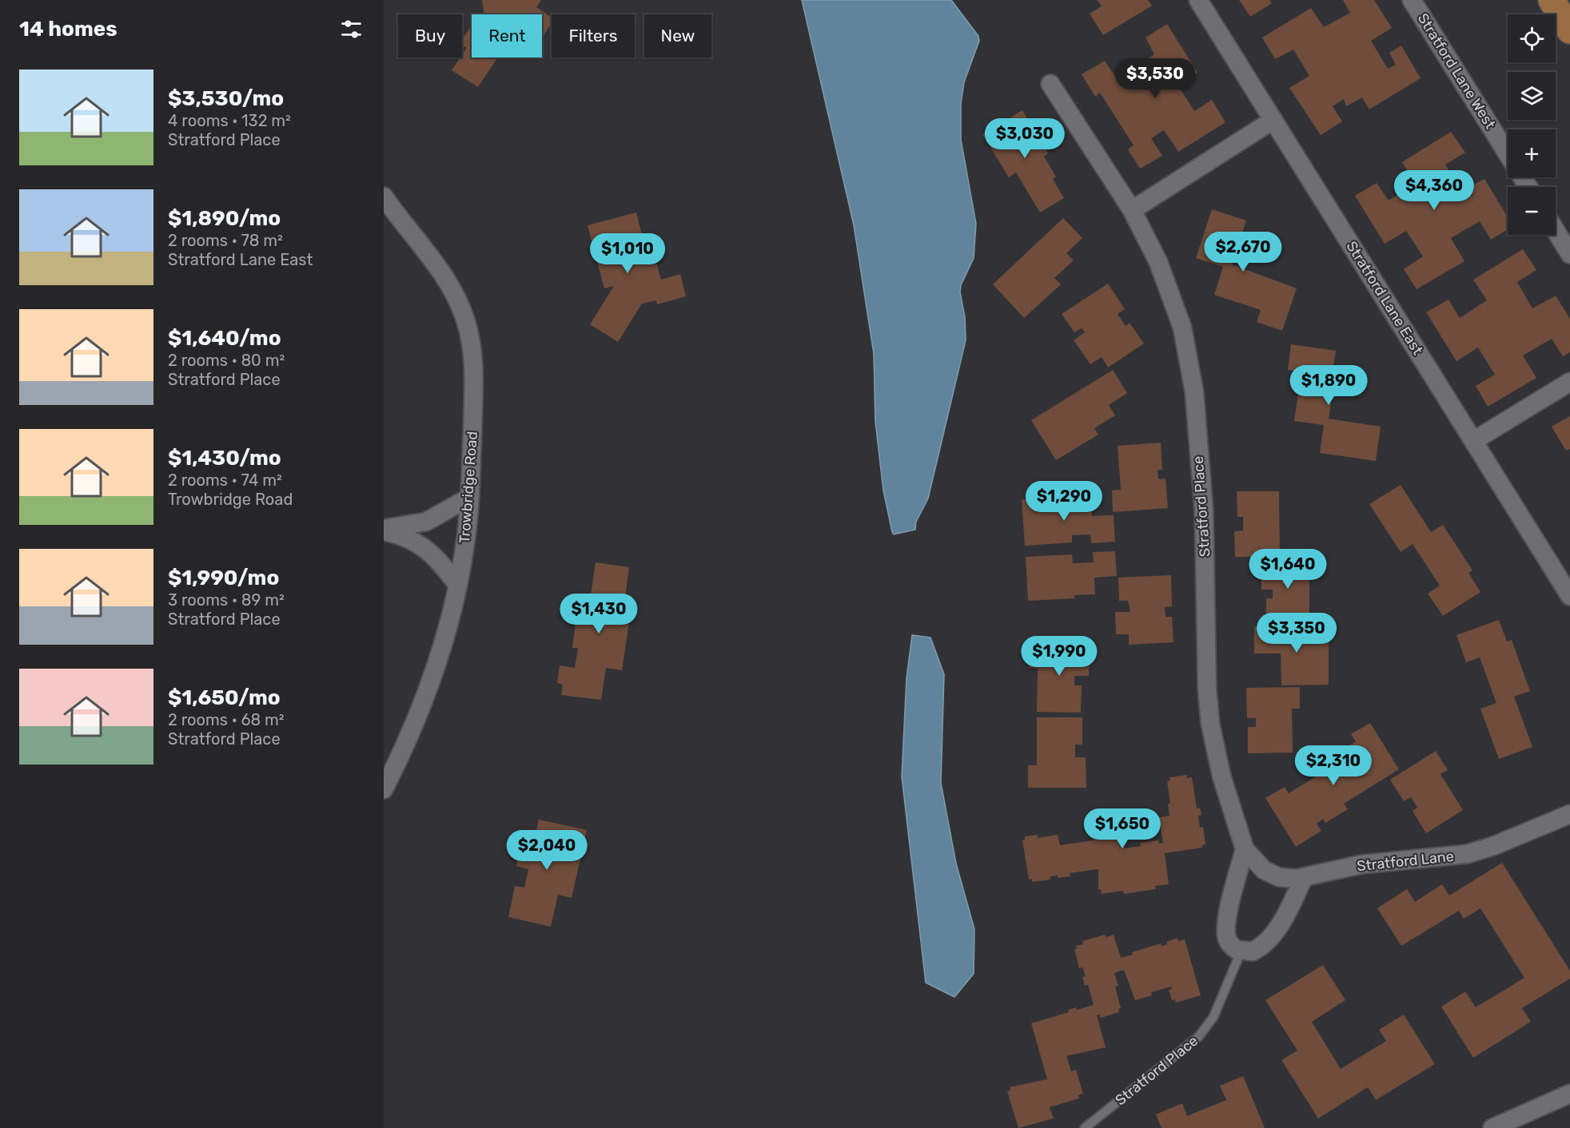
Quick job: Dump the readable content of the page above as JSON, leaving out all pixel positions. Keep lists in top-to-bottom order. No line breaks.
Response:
{"streets":{"street":["Stratford Lane West","Stratford Lane East","Trowbridge Road","Stratford Place","Stratford Lane"]},"crossings":[["Stratford Place","Stratford Lane"]],"page":{"heading":"14 homes","map_buttons":["+","−"],"chip":["Buy","Rent","Filters","New"],"list":[{"name":"$3,530/mo","note":"4 rooms · 132 m² · Stratford Place"},{"name":"$1,890/mo","note":"2 rooms · 78 m² · Stratford Lane East"},{"name":"$1,640/mo","note":"2 rooms · 80 m² · Stratford Place"},{"name":"$1,430/mo","note":"2 rooms · 74 m² · Trowbridge Road"},{"name":"$1,990/mo","note":"3 rooms · 89 m² · Stratford Place"},{"name":"$1,650/mo","note":"2 rooms · 68 m² · Stratford Place"}],"price":["$3,530","$3,030","$4,360","$2,670","$1,010","$1,890","$1,290","$1,640","$1,430","$3,350","$1,990","$2,310","$1,650","$2,040"]}}
